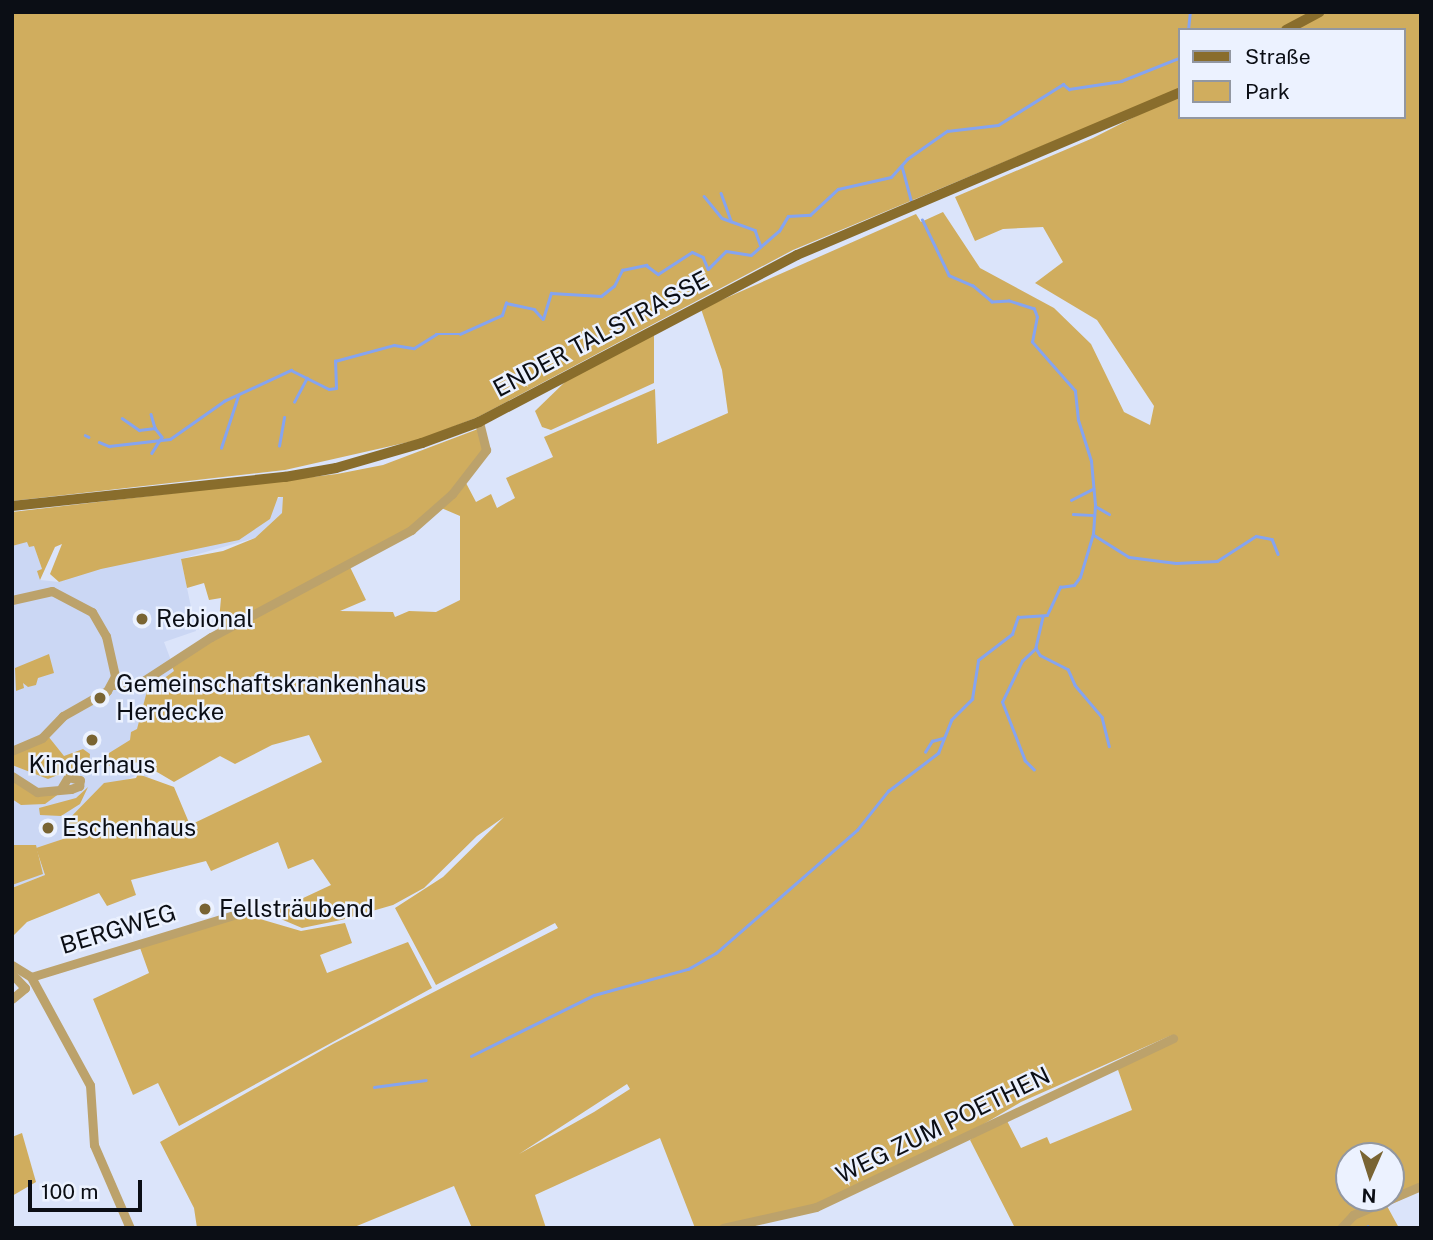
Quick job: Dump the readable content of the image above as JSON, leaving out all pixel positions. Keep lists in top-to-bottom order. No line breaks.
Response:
{"streets":{"main road":["ENDER TALSTRASSE"],"street":["BERGWEG","WEG ZUM POETHEN"]},"places":["Rebional","Gemeinschaftskrankenhaus Herdecke","Kinderhaus","Eschenhaus","Fellsträubend"],"legend":["Straße","Park"],"scale_bar":"100 m","north":"bottom"}
